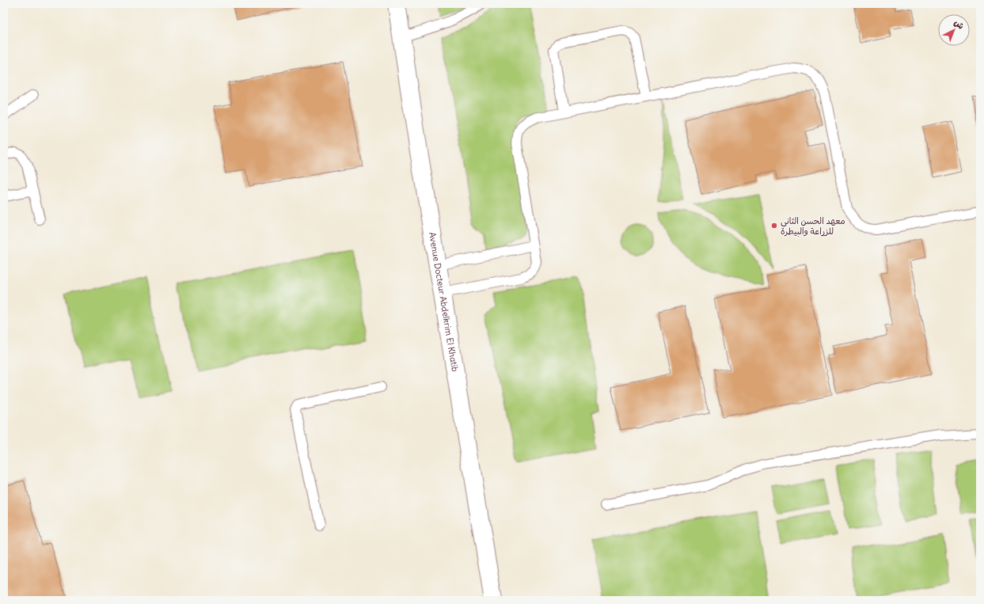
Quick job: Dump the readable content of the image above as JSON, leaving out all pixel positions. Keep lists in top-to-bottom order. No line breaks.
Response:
{"streets":{"street":["Avenue Docteur Abdelkrim El Khatib"]},"places":["معهد الحسن الثاني للزراعة والبيطرة"],"north":"top right"}
